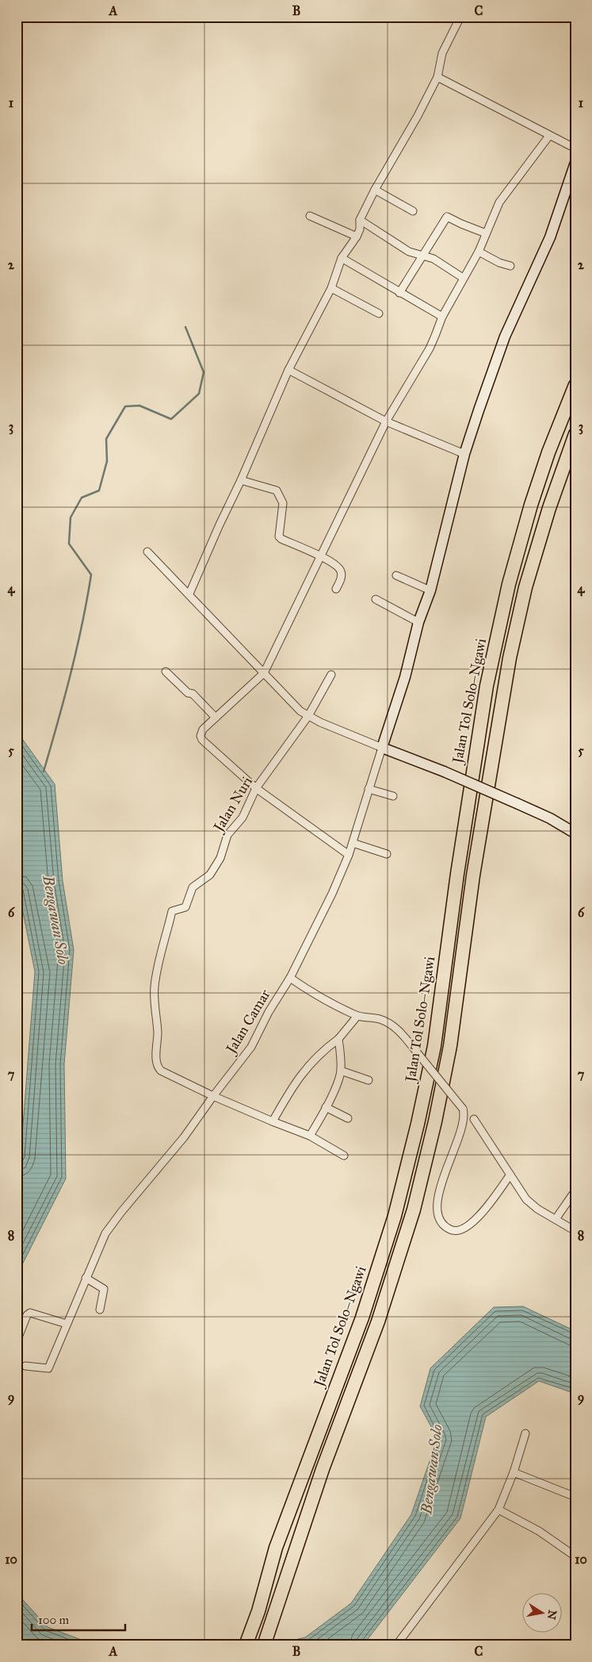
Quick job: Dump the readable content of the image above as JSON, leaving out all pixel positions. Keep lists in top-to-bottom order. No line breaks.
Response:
{"streets":{"highway":["Jalan Tol Solo–Ngawi"],"street":["Jalan Nuri","Jalan Camar"]},"crossings":[["Jalan Nuri","Jalan Camar"]],"water":["Bengawan Solo"],"scale_bar":"100 m","north":"right","grid":{"columns":["A","B","C"],"rows":["1","2","3","4","5","6","7","8","9","10"]}}
